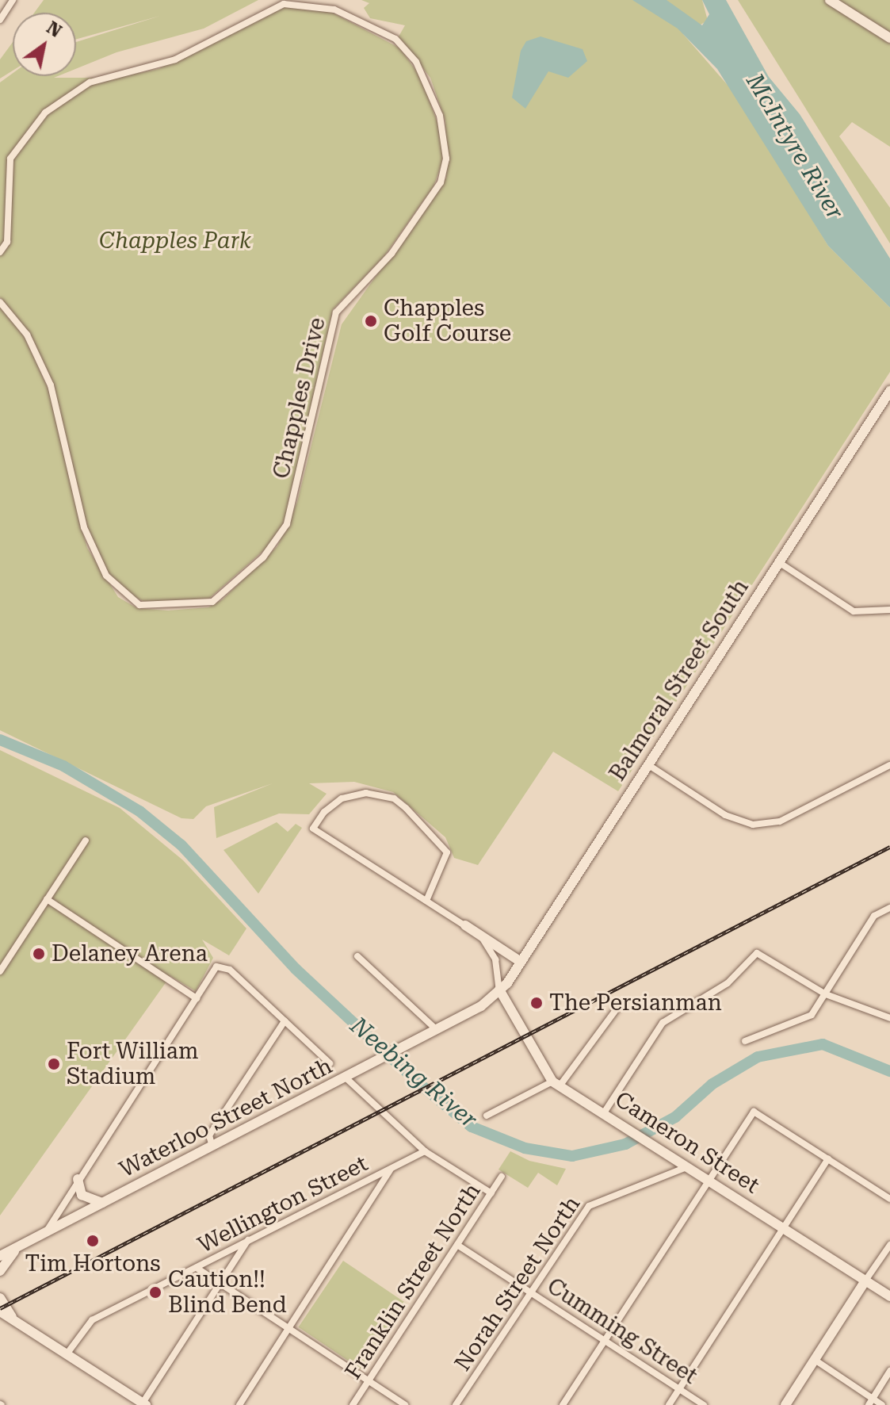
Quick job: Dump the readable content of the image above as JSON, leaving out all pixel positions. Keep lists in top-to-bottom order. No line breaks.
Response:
{"streets":{"main road":["Balmoral Street South","Waterloo Street North","Cameron Street"],"street":["Chapples Drive","Wellington Street","Franklin Street North","Norah Street North","Cumming Street"]},"crossings":[["Balmoral Street South","Waterloo Street North"],["Balmoral Street South","Cameron Street"],["Waterloo Street North","Cameron Street"],["Cameron Street","Norah Street North"],["Franklin Street North","Cumming Street"],["Norah Street North","Cumming Street"]],"water":["McIntyre River","Neebing River"],"parks":["Chapples Park"],"places":["Chapples Golf Course","Delaney Arena","The Persianman","Fort William Stadium","Tim Hortons","Caution!! Blind Bend"],"north":"top right"}
